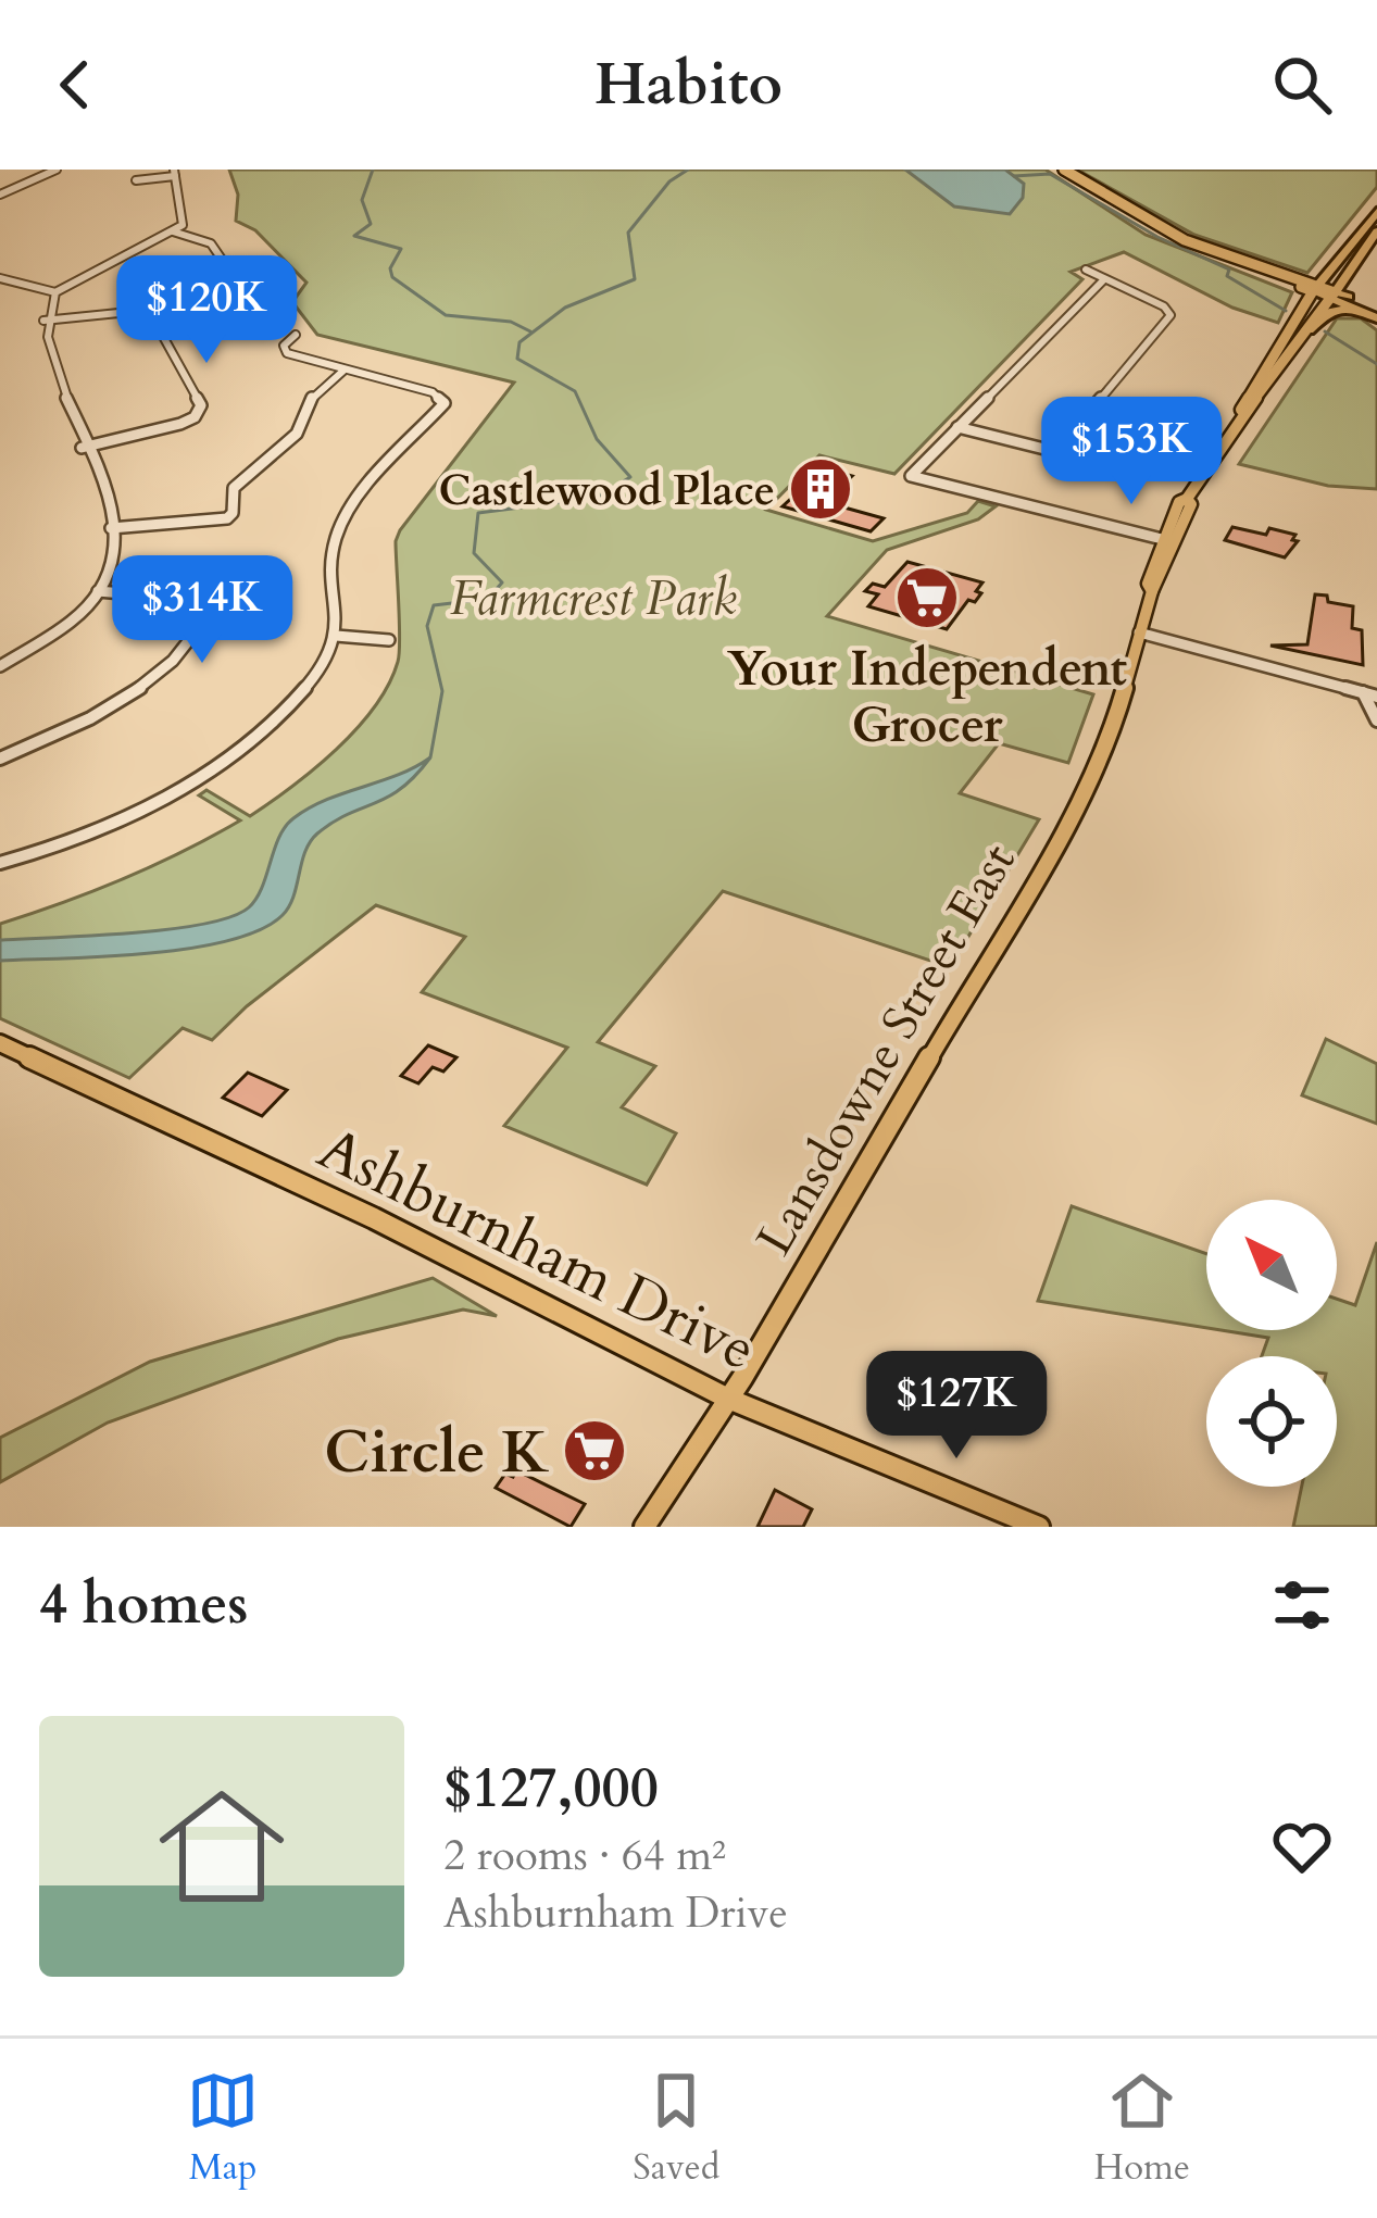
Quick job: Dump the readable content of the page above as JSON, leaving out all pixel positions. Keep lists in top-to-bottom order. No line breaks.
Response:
{"streets":{"main road":["Lansdowne Street East","Ashburnham Drive"]},"crossings":[["Lansdowne Street East","Ashburnham Drive"]],"parks":["Farmcrest Park"],"places":{"building":["Castlewood Place"],"supermarket":["Your Independent Grocer","Circle K"]},"north":"top left","page":{"header":"Habito","price":["$120K","$153K","$314K","$127K"],"heading":"4 homes","list":[{"name":"$127,000","note":"2 rooms · 64 m² · Ashburnham Drive"}],"tabs":["Map","Saved","Home"]}}
